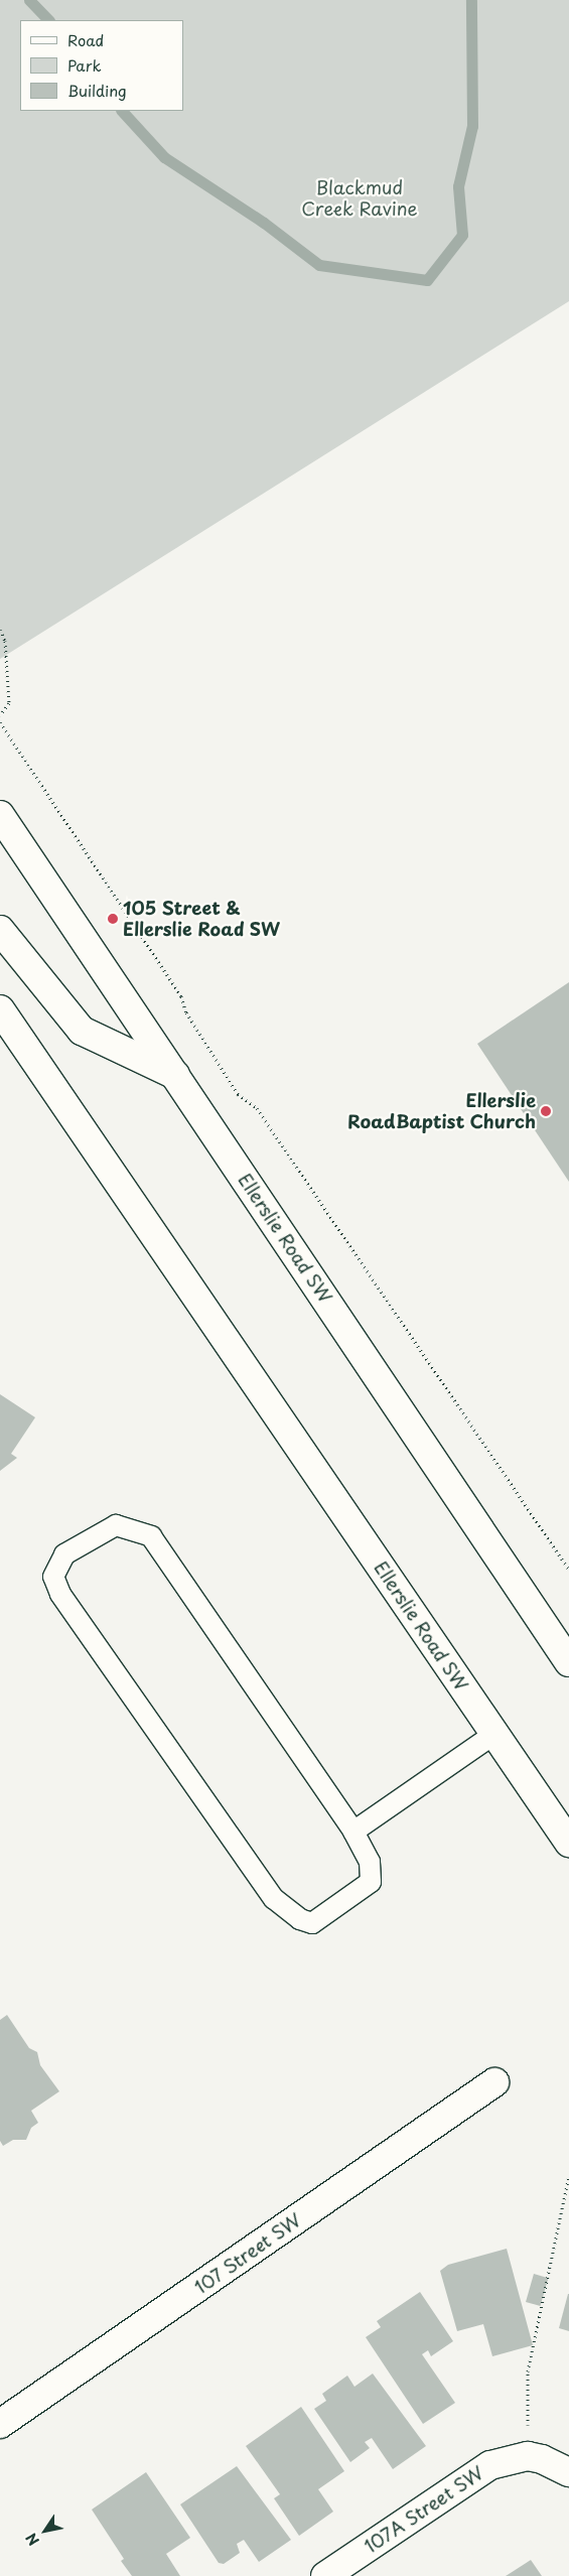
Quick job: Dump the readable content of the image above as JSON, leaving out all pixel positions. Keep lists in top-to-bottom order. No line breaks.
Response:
{"streets":{"main road":["Ellerslie Road SW","107 Street SW","107A Street SW"]},"parks":["Blackmud Creek Ravine"],"places":["105 Street & Ellerslie Road SW","Ellerslie RoadBaptist Church"],"legend":["Road","Park","Building"],"north":"bottom left"}
